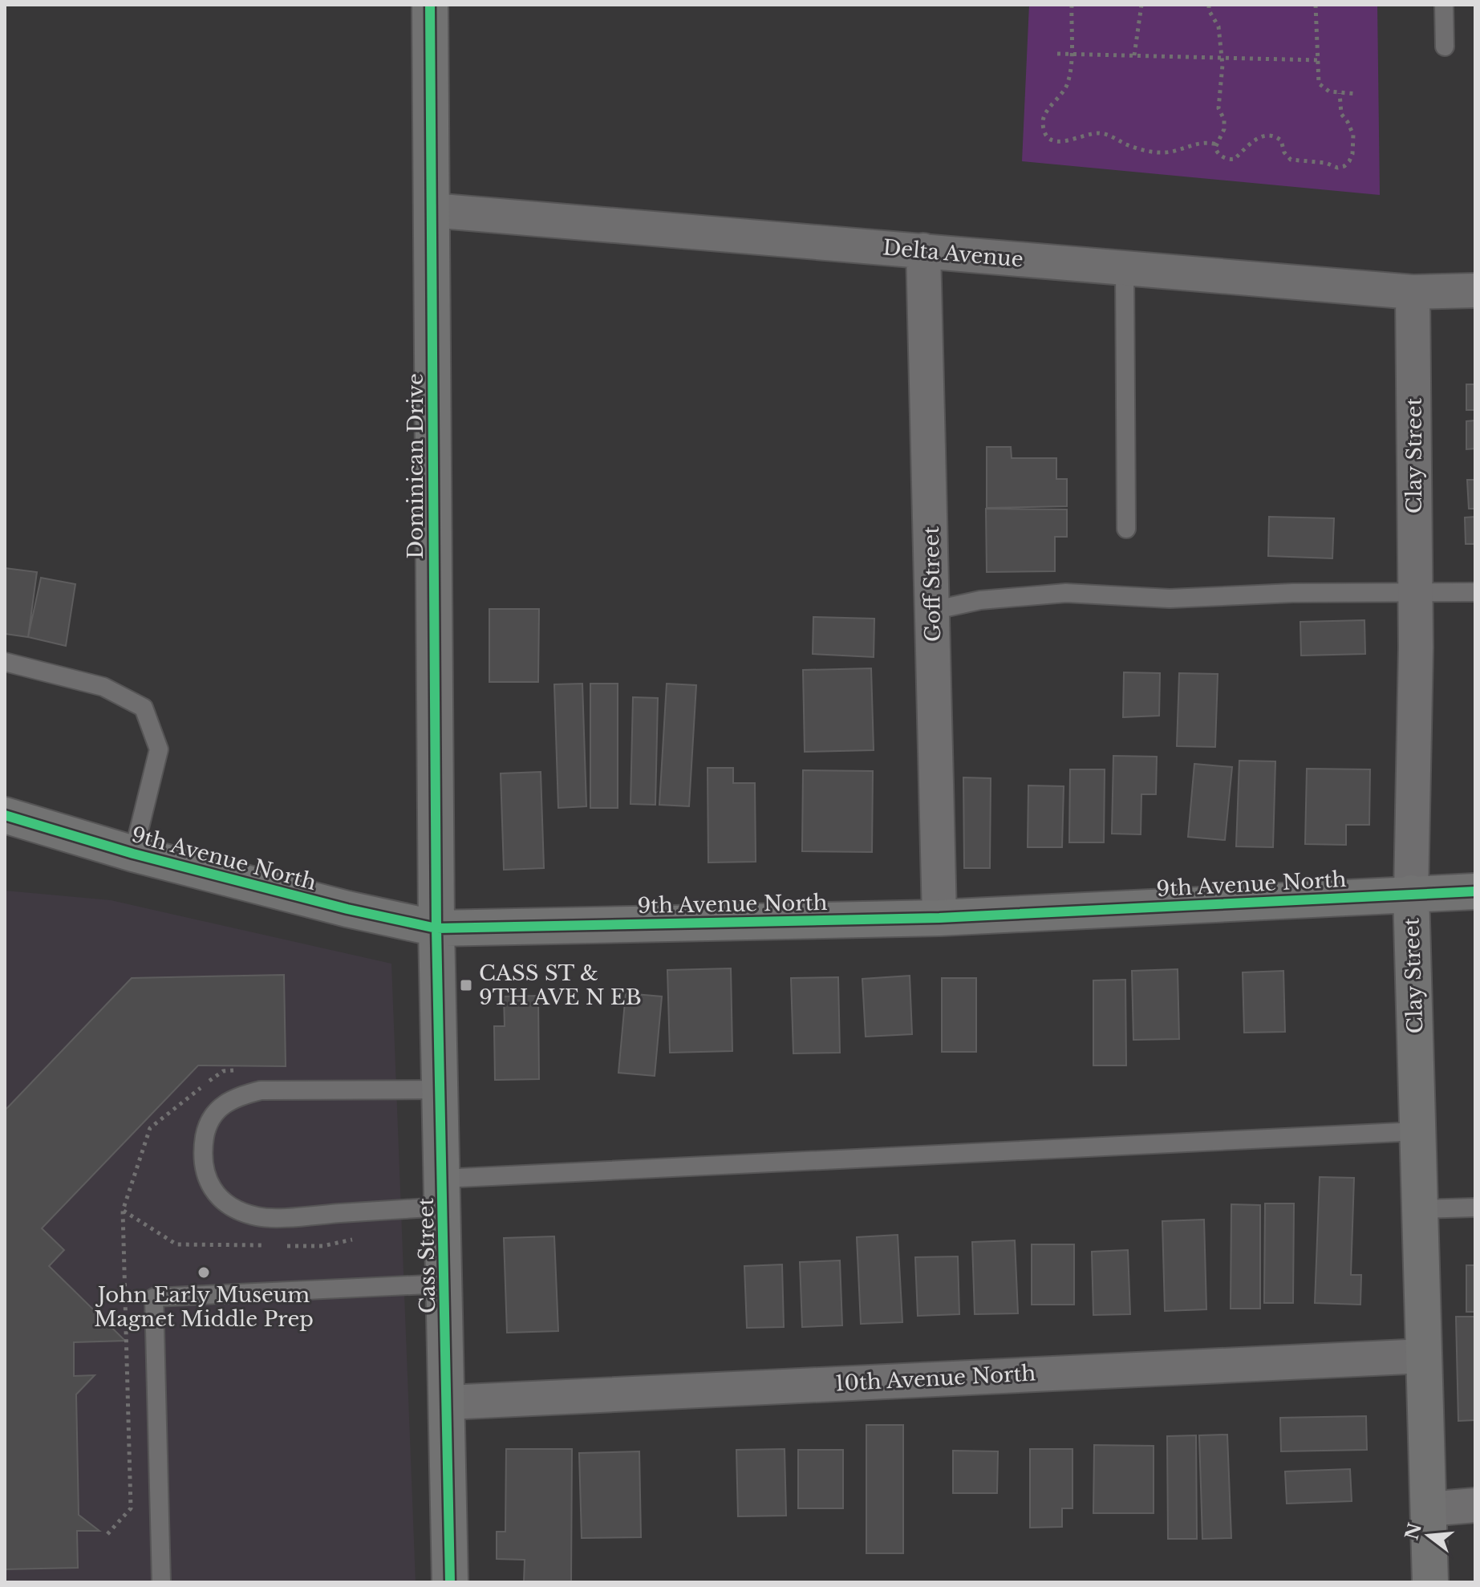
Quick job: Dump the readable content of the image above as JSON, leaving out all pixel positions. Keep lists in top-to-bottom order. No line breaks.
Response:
{"streets":{"street":["Delta Avenue","Clay Street","Dominican Drive","Goff Street","9th Avenue North","Cass Street","10th Avenue North"]},"crossings":[["Delta Avenue","Clay Street"],["Delta Avenue","Dominican Drive"],["Delta Avenue","Goff Street"],["Clay Street","9th Avenue North"],["Clay Street","10th Avenue North"],["Dominican Drive","9th Avenue North"],["Dominican Drive","Cass Street"],["Goff Street","9th Avenue North"],["9th Avenue North","Cass Street"],["Cass Street","10th Avenue North"]],"places":{"transit":["CASS ST & 9TH AVE N EB"],"other":["John Early Museum Magnet Middle Prep"]},"north":"left"}
